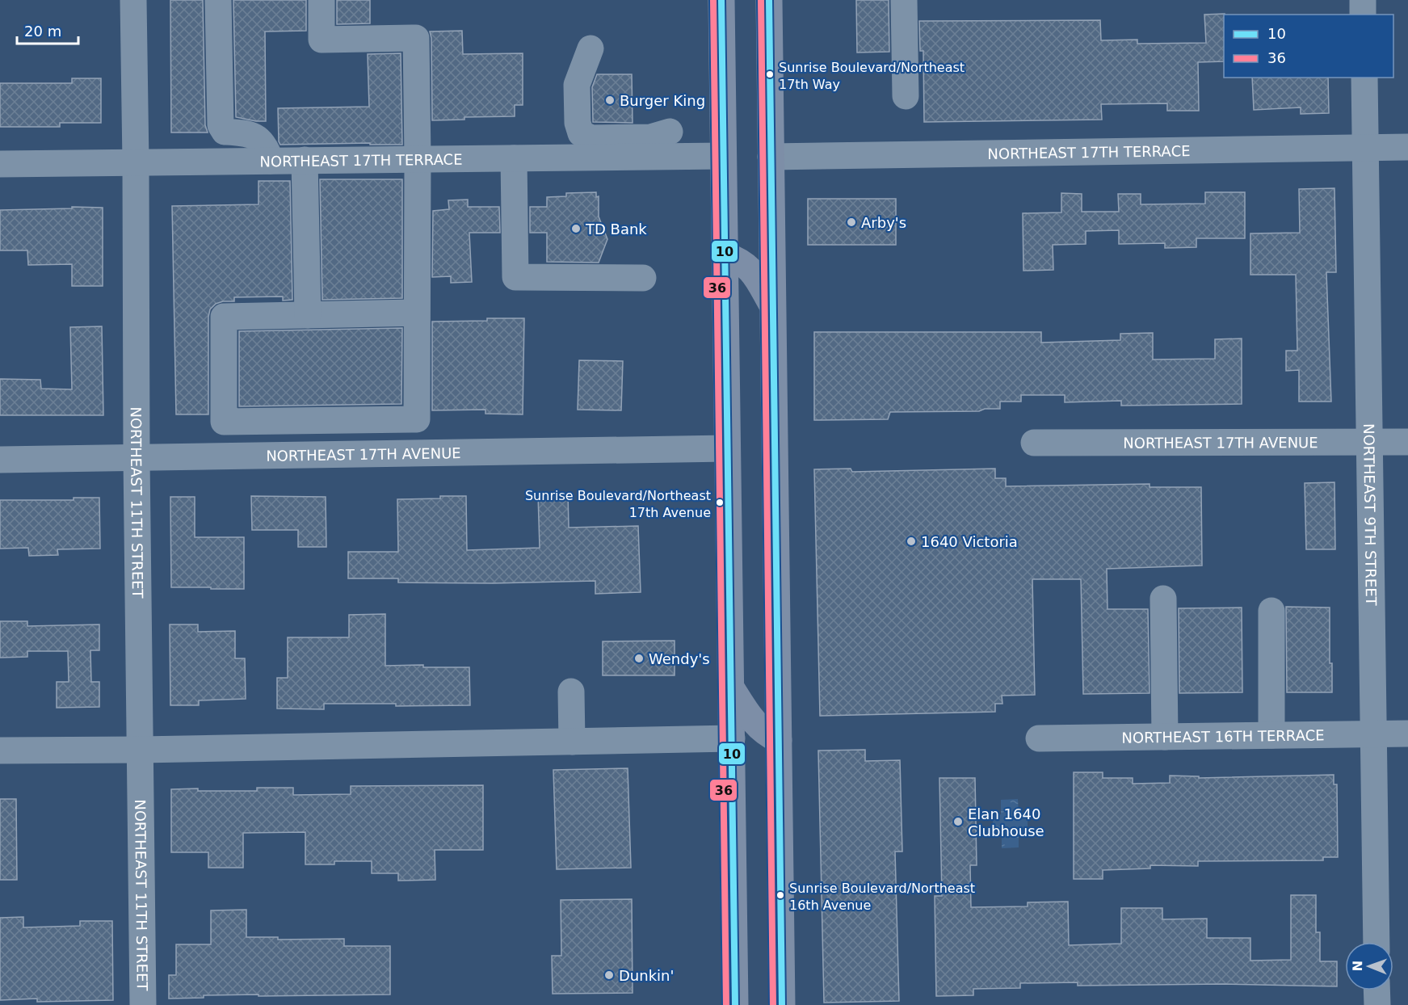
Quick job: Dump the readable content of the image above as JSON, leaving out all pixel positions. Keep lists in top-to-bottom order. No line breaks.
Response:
{"streets":{"street":["NORTHEAST 17TH TERRACE","NORTHEAST 17TH AVENUE","NORTHEAST 11TH STREET","NORTHEAST 9TH STREET","NORTHEAST 16TH TERRACE"]},"crossings":[["NORTHEAST 17TH TERRACE","NORTHEAST 11TH STREET"],["NORTHEAST 17TH TERRACE","NORTHEAST 9TH STREET"],["NORTHEAST 17TH AVENUE","NORTHEAST 11TH STREET"],["NORTHEAST 17TH AVENUE","NORTHEAST 9TH STREET"],["NORTHEAST 9TH STREET","NORTHEAST 16TH TERRACE"]],"places":["Sunrise Boulevard/Northeast 17th Way","Burger King","Arby's","TD Bank","Sunrise Boulevard/Northeast 17th Avenue","1640 Victoria","Wendy's","Elan 1640 Clubhouse","Sunrise Boulevard/Northeast 16th Avenue","Dunkin'"],"lines":["transit line 10","transit line 36"],"legend":["10","36"],"scale_bar":"20 m","north":"left"}
